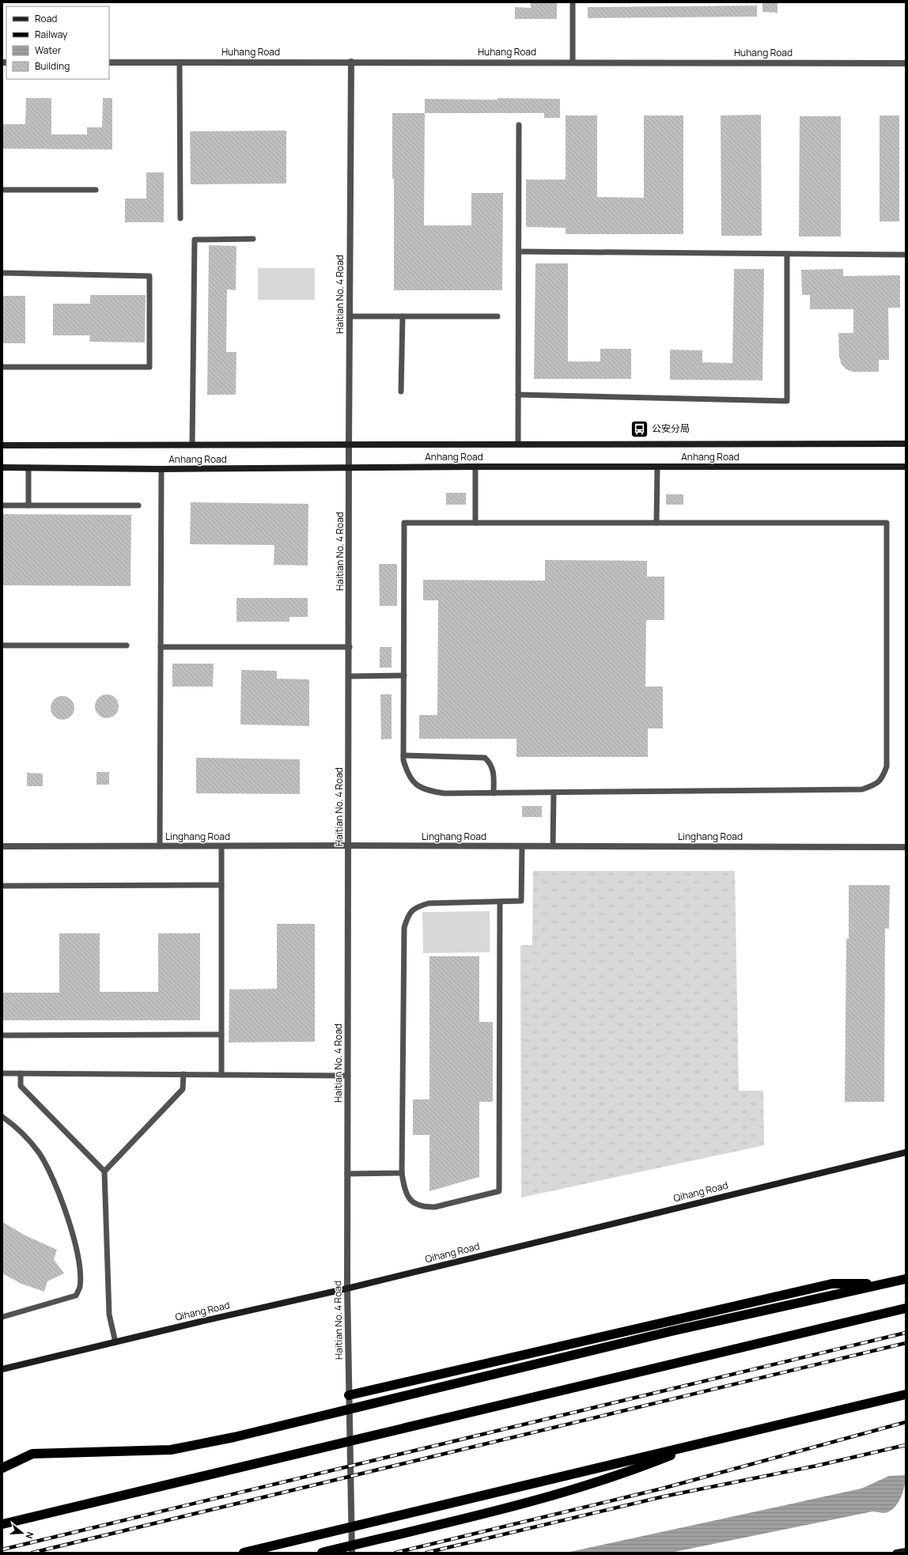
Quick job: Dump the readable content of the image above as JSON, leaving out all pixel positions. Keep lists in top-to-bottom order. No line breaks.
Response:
{"streets":{"street":["Huhang Road","Haitian No. 4 Road","Anhang Road","Linghang Road","Qihang Road"]},"crossings":[["Huhang Road","Haitian No. 4 Road"],["Haitian No. 4 Road","Anhang Road"],["Haitian No. 4 Road","Linghang Road"],["Haitian No. 4 Road","Qihang Road"]],"places":{"bus stop":["公安分局"]},"legend":["Road","Railway","Water","Building"],"north":"right"}
